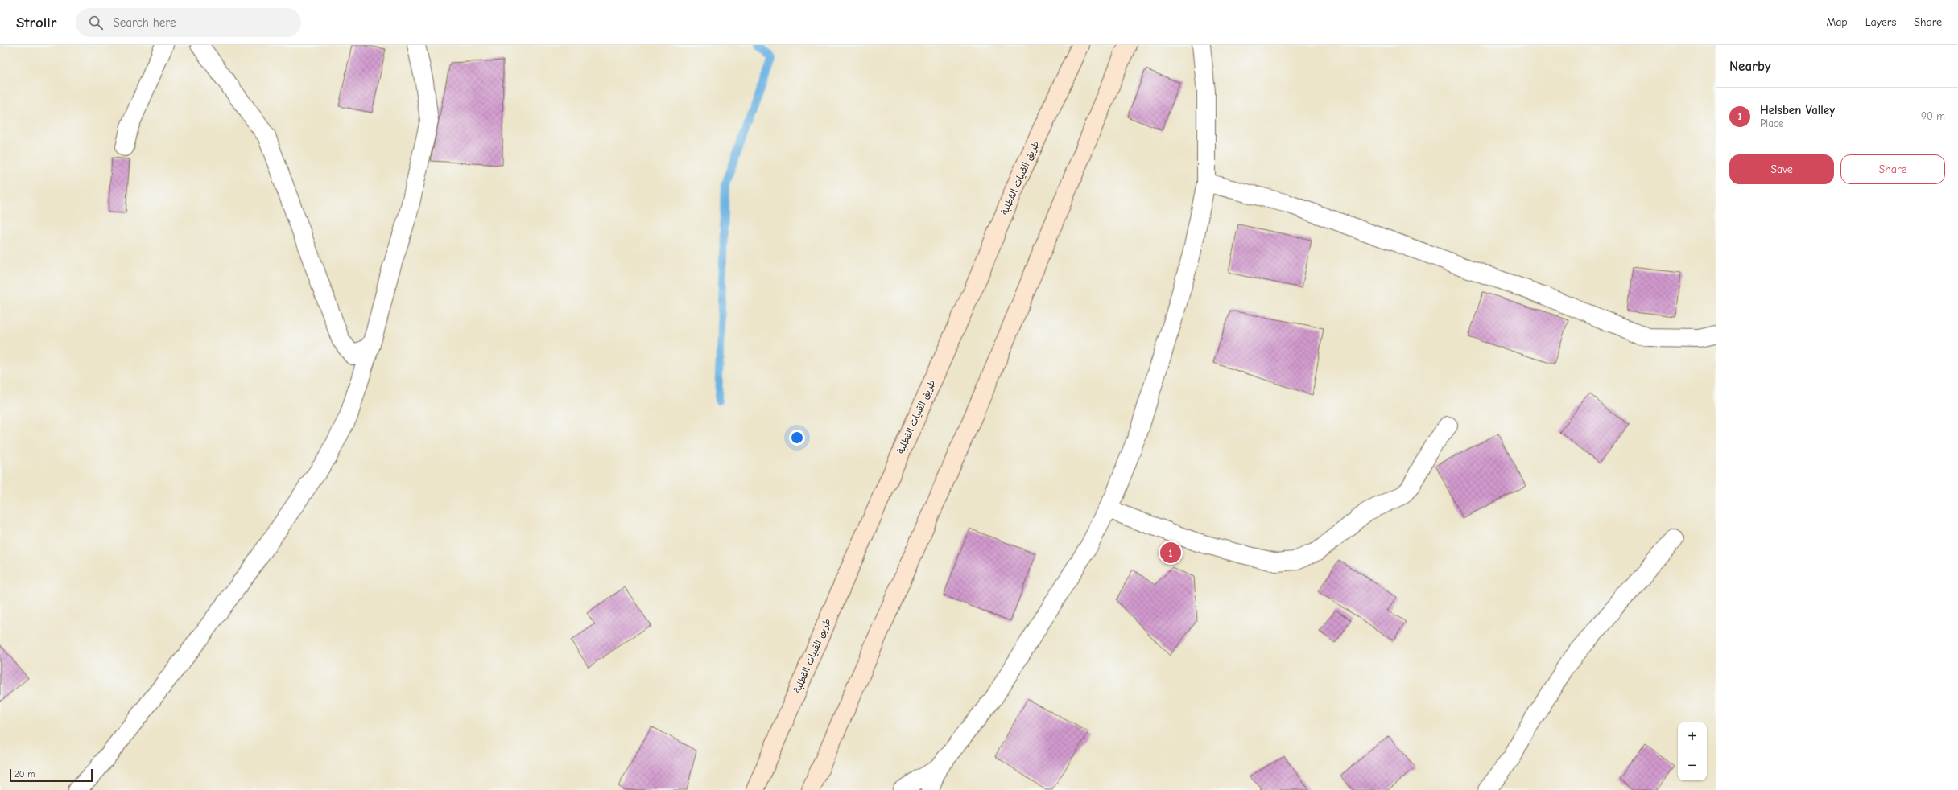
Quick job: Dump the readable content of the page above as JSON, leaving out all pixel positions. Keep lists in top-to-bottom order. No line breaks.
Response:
{"streets":{"main road":["طريق القبيات القطلبة"]},"scale_bar":"20 m","page":{"header":"Strollr","search":"Search here","nav":["Map","Layers","Share"],"heading":"Nearby","list":[{"mark":"1","name":"Helsben Valley","note":"Place","value":"90 m"}],"buttons":["Save","Share"],"pins":"1","map_buttons":["+","−"],"scale":"20 m"}}
